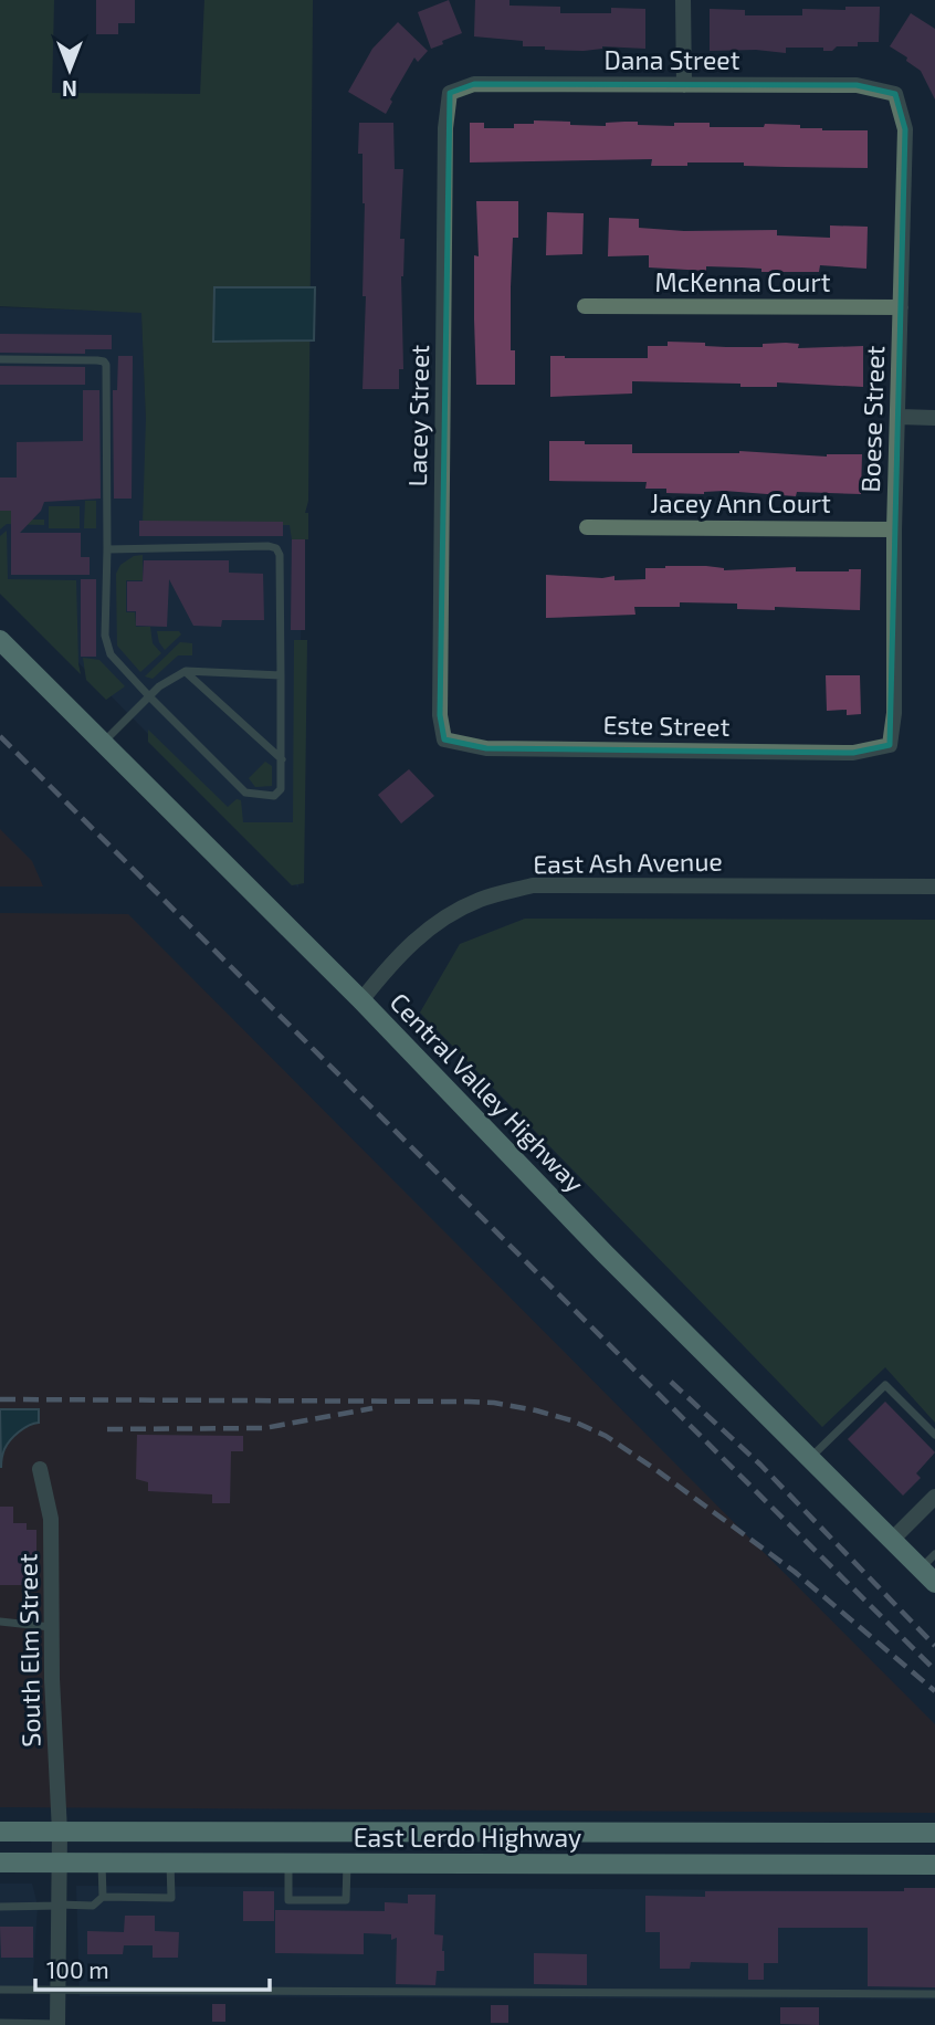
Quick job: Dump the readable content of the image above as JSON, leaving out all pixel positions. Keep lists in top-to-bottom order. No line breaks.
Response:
{"streets":{"main road":["Central Valley Highway","East Lerdo Highway"],"street":["Dana Street","McKenna Court","Lacey Street","Boese Street","Jacey Ann Court","Este Street","East Ash Avenue","South Elm Street"]},"crossings":[["Dana Street","Lacey Street"],["Dana Street","Boese Street"],["McKenna Court","Boese Street"],["Lacey Street","Este Street"],["Boese Street","Jacey Ann Court"],["Boese Street","Este Street"],["East Ash Avenue","Central Valley Highway"],["South Elm Street","East Lerdo Highway"]],"scale_bar":"100 m","north":"bottom"}
